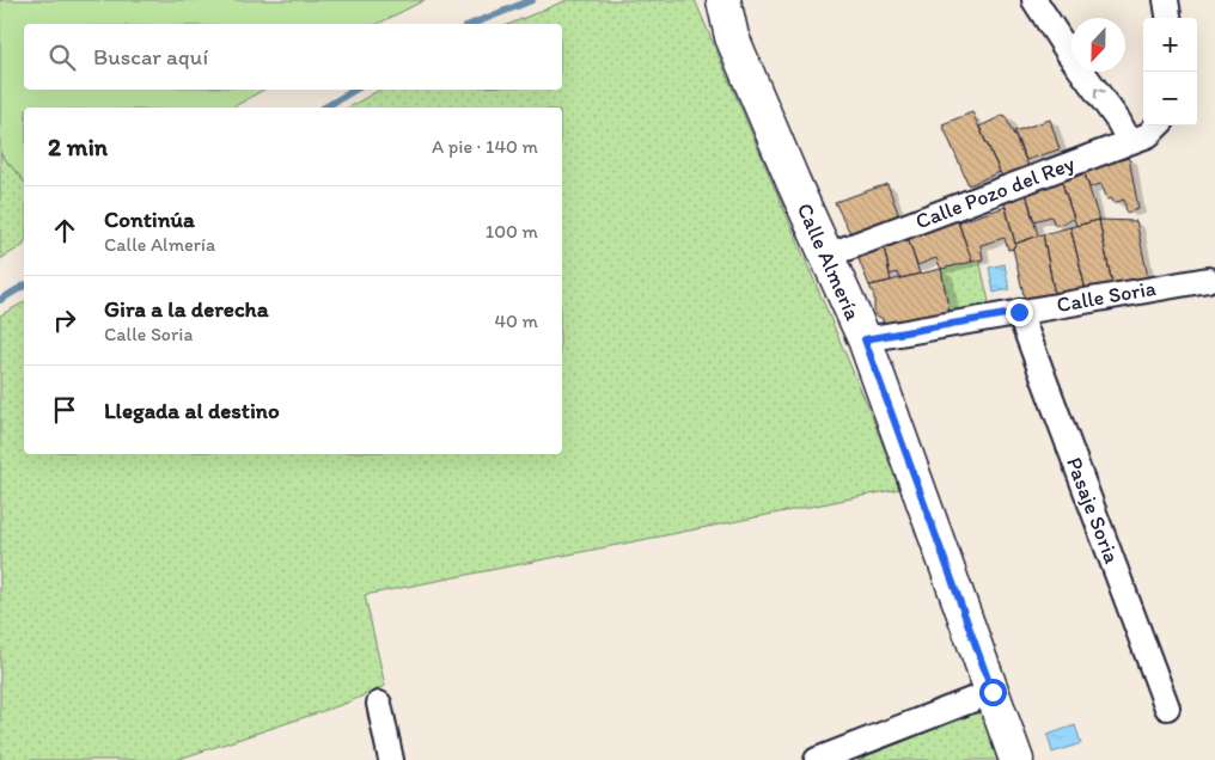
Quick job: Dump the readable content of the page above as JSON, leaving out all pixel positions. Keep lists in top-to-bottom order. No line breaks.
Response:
{"streets":{"street":["Calle Pozo del Rey","Calle Almería","Calle Soria","Pasaje Soria"]},"crossings":[["Calle Pozo del Rey","Calle Almería"],["Calle Almería","Calle Soria"],["Calle Soria","Pasaje Soria"]],"north":"bottom","page":{"map_buttons":["+","−"],"search":"Buscar aquí","heading":["2 min","A pie · 140 m"],"list":[["Continúa","Calle Almería","100 m"],["Gira a la derecha","Calle Soria","40 m"],"Llegada al destino"]}}
